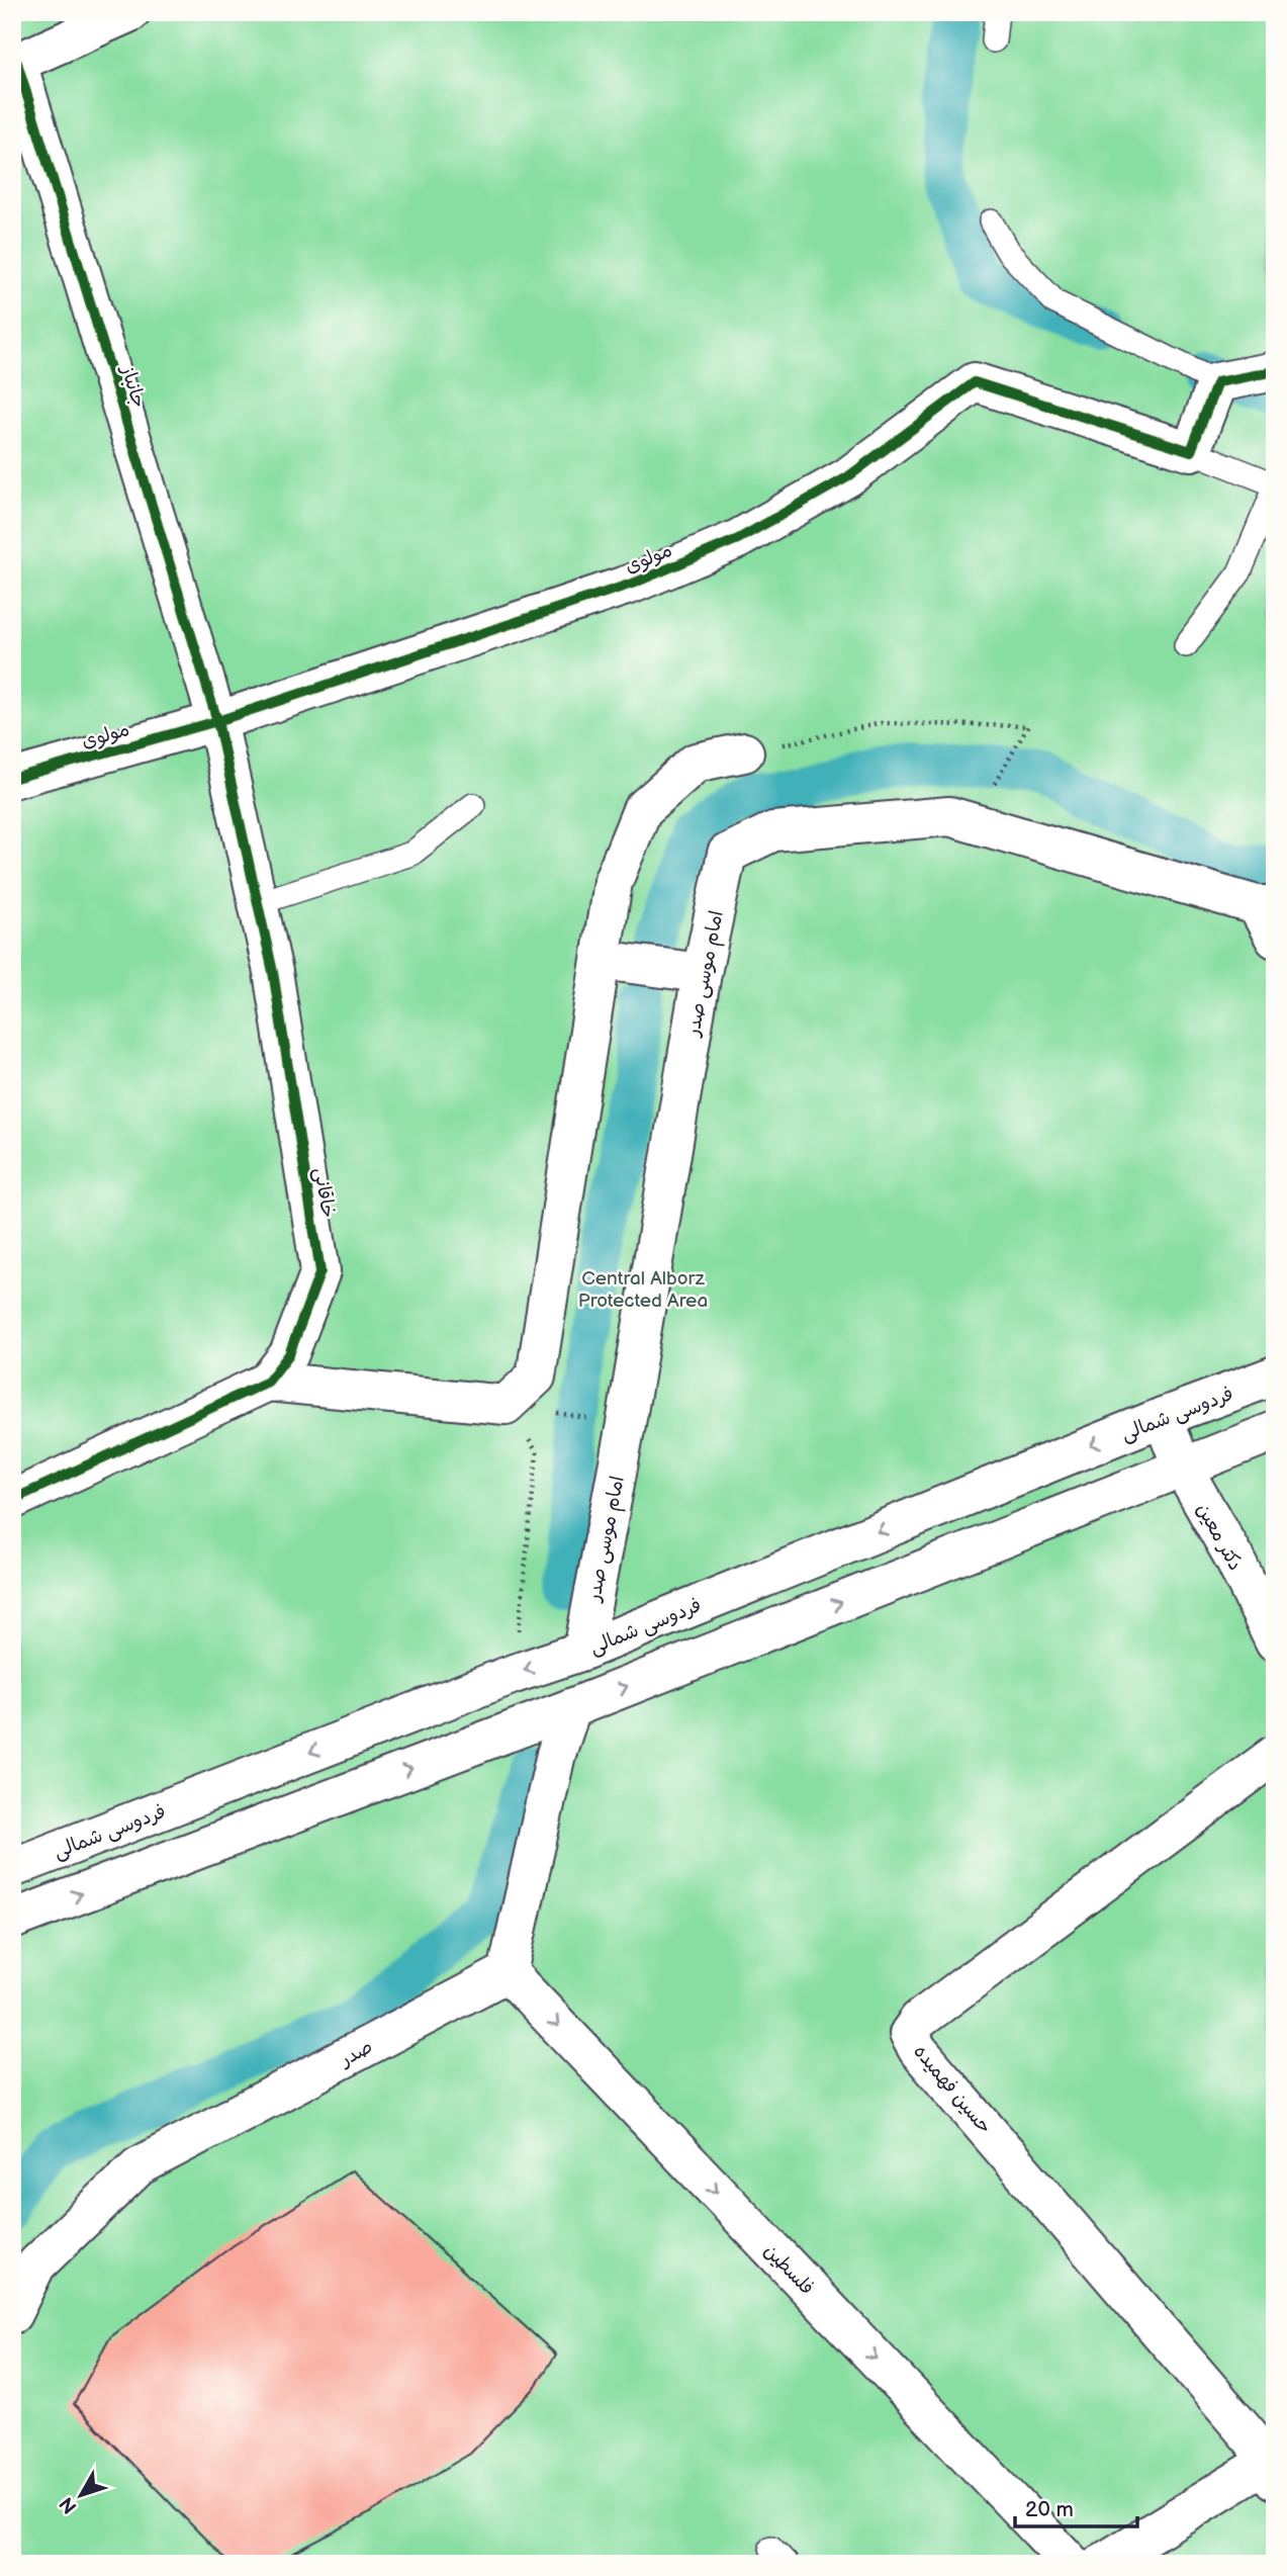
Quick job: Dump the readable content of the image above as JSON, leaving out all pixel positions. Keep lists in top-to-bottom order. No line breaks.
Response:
{"streets":{"street":["جانباز","مولوی","امام موسی صدر","خاقانی","فردوسی شمالی","دکتر معین","صدر","حسین فهمیده","فلسطین"]},"crossings":[["جانباز","مولوی"],["جانباز","خاقانی"],["مولوی","خاقانی"],["امام موسی صدر","فردوسی شمالی"],["فردوسی شمالی","دکتر معین"],["صدر","فلسطین"]],"one_way":["فلسطین"],"parks":["Central Alborz Protected Area"],"scale_bar":"20 m","north":"bottom left"}
